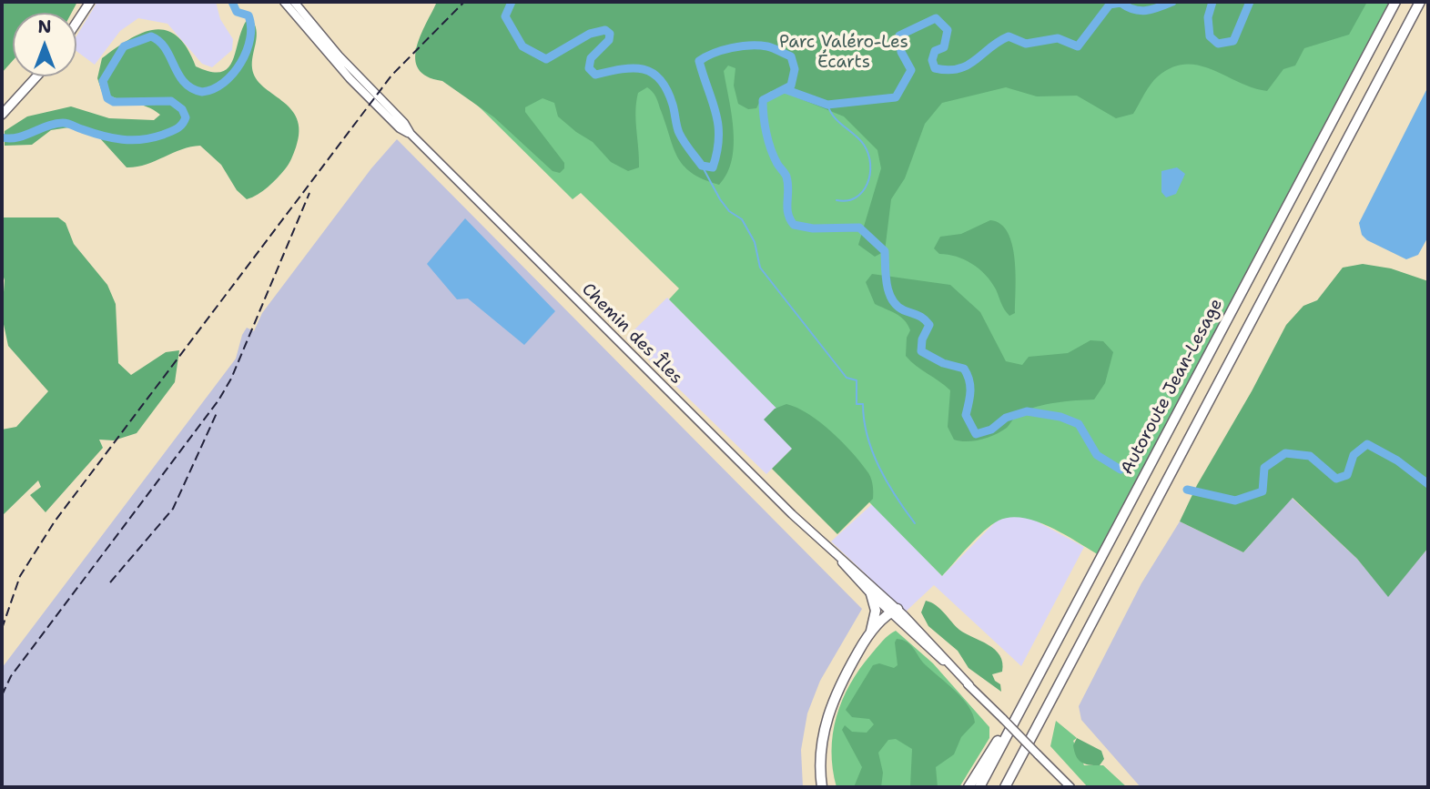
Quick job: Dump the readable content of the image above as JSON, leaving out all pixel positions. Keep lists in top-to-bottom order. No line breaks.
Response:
{"streets":{"highway":["Autoroute Jean-Lesage"],"main road":["Chemin des Îles"]},"parks":["Parc Valéro-Les Écarts"],"north":"top"}
